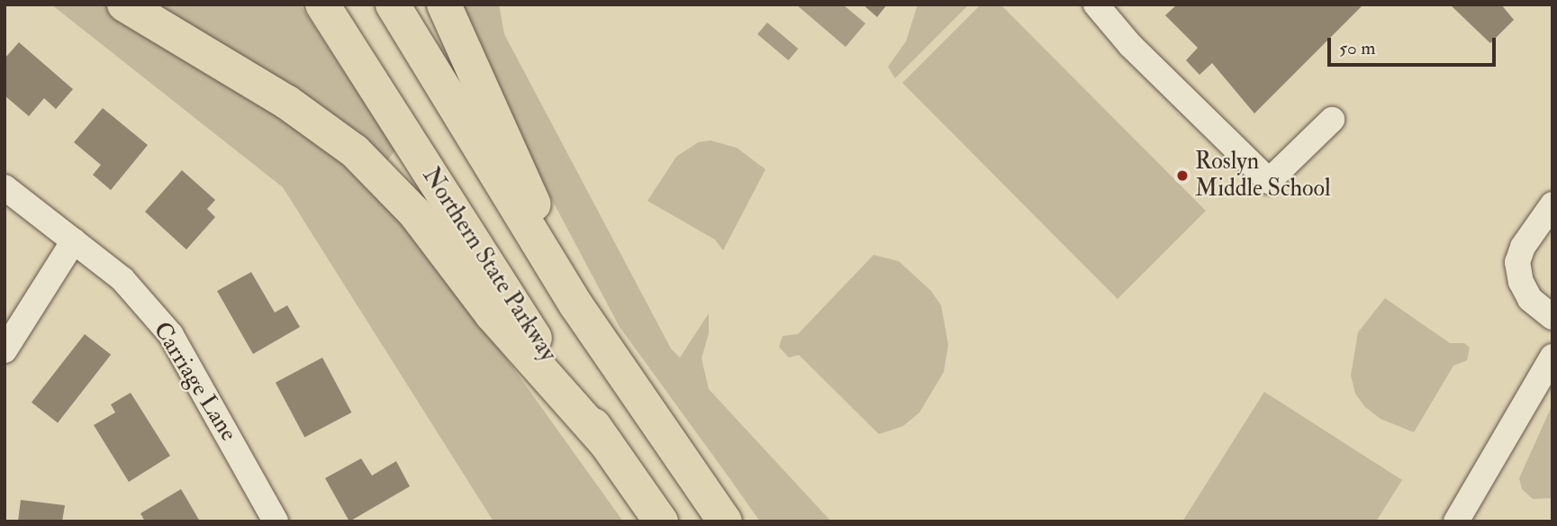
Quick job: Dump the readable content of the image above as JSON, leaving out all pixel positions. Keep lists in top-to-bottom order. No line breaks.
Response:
{"streets":{"highway":["Northern State Parkway"],"street":["Carriage Lane"]},"places":["Roslyn Middle School"],"scale_bar":"50 m"}
